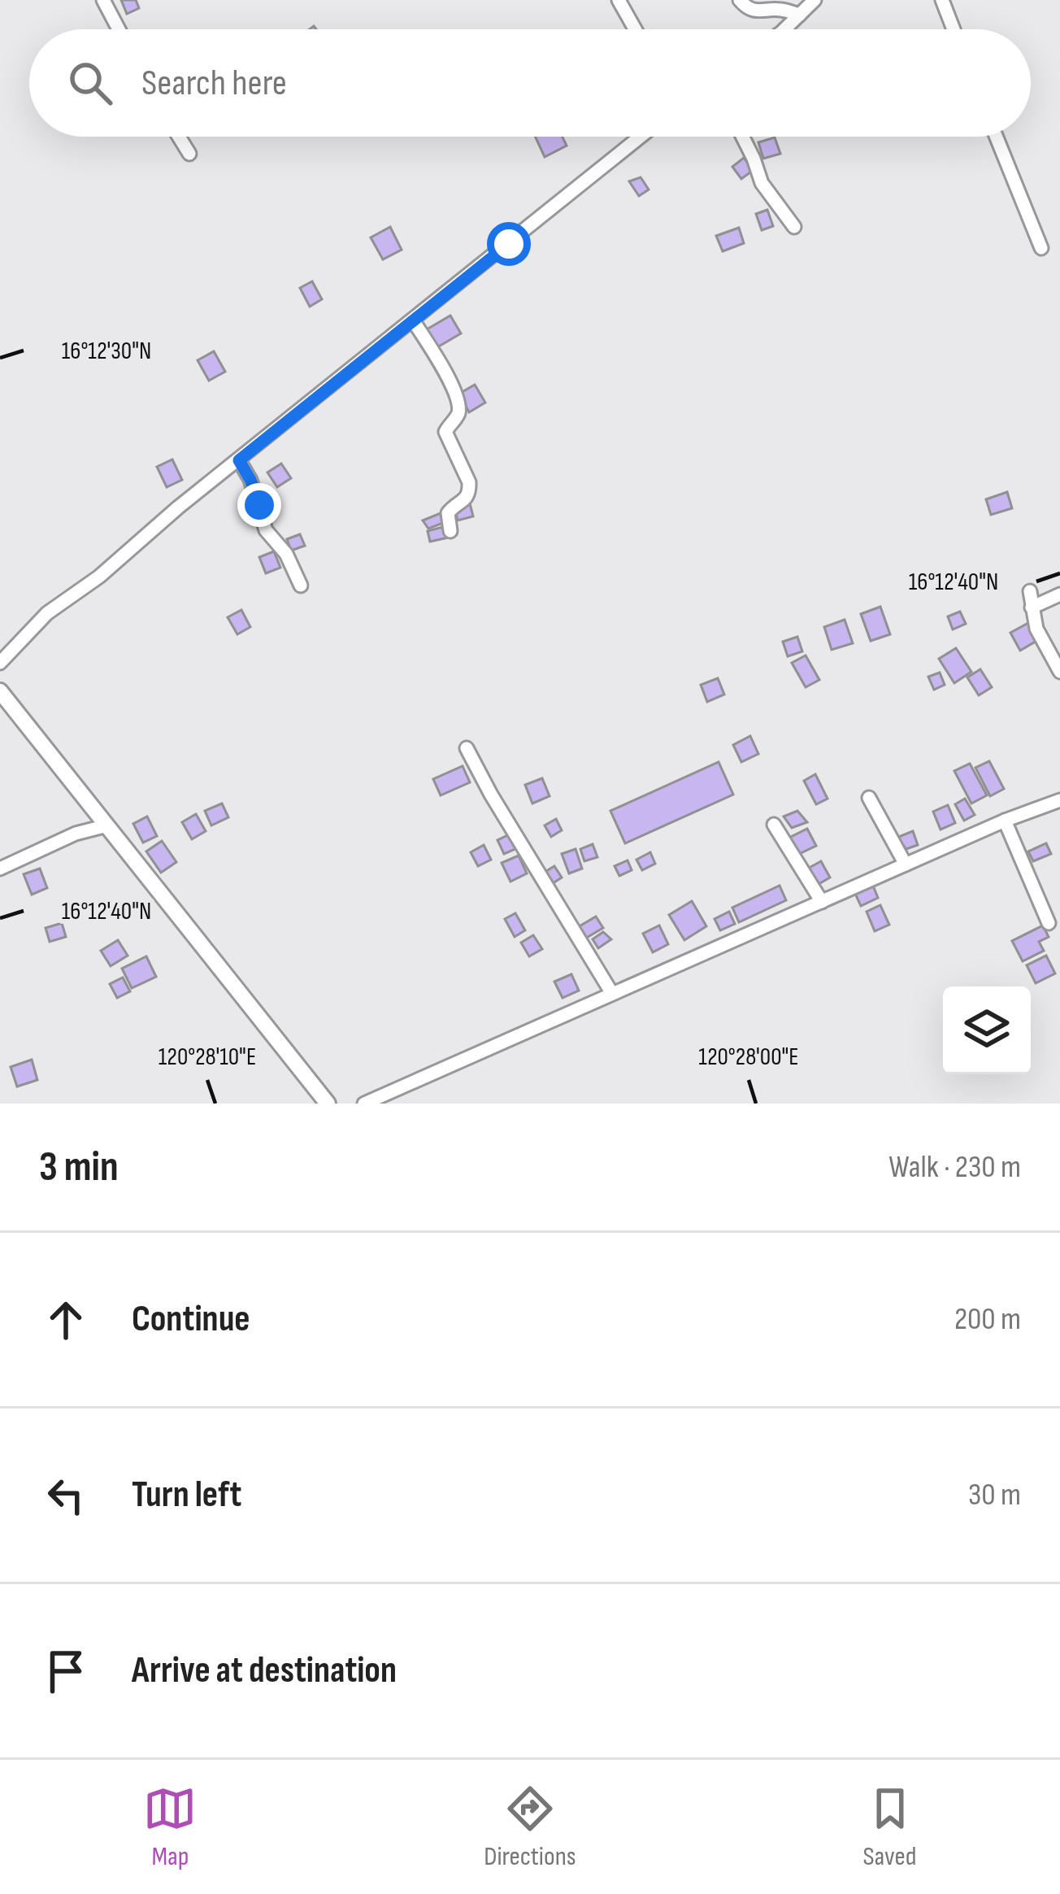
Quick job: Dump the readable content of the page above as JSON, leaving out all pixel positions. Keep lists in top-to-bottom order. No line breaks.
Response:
{"page":{"search":"Search here","heading":["3 min","Walk · 230 m"],"list":[["Continue","200 m"],["Turn left","30 m"],"Arrive at destination"],"nav":["Map","Directions","Saved"]},"coordinates":["16°12'30\"N","16°12'40\"N","120°28'10\"E","120°28'00\"E"]}
